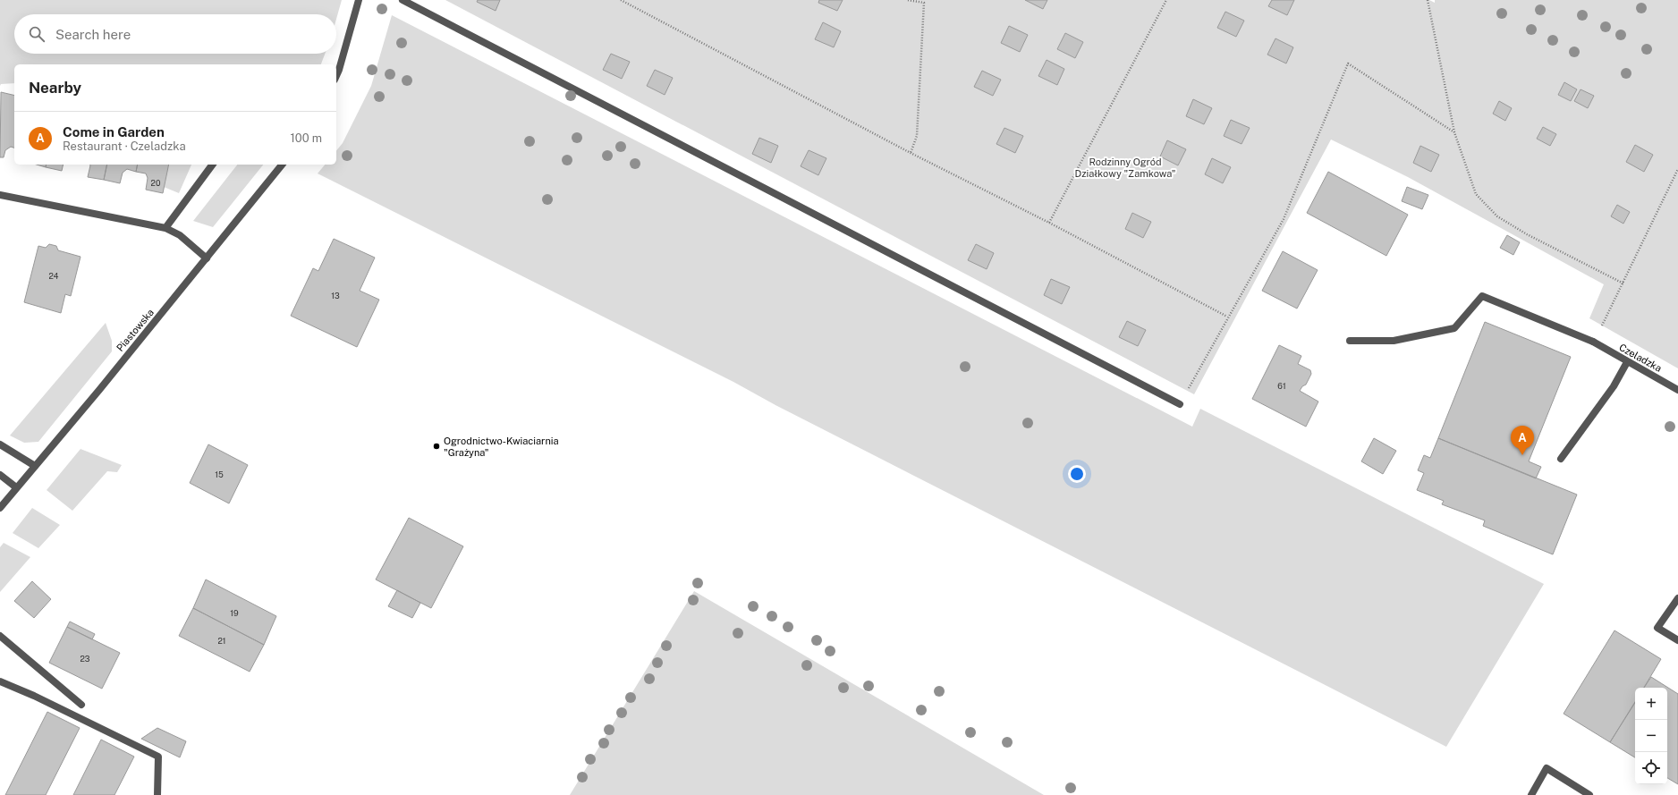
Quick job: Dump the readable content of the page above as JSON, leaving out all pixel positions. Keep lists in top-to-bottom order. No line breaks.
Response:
{"streets":{"street":["Piastowska","Czeladzka"]},"parks":["Rodzinny Ogród Działkowy \"Zamkowa\""],"places":["Ogrodnictwo-Kwiaciarnia \"Grażyna\""],"house_numbers":["20","24","13","61","15","19","21","23"],"page":{"search":"Search here","heading":"Nearby","list":[{"mark":"A","name":"Come in Garden","note":"Restaurant · Czeladzka","value":"100 m"}],"pins":"A","map_buttons":["+","−"]}}
